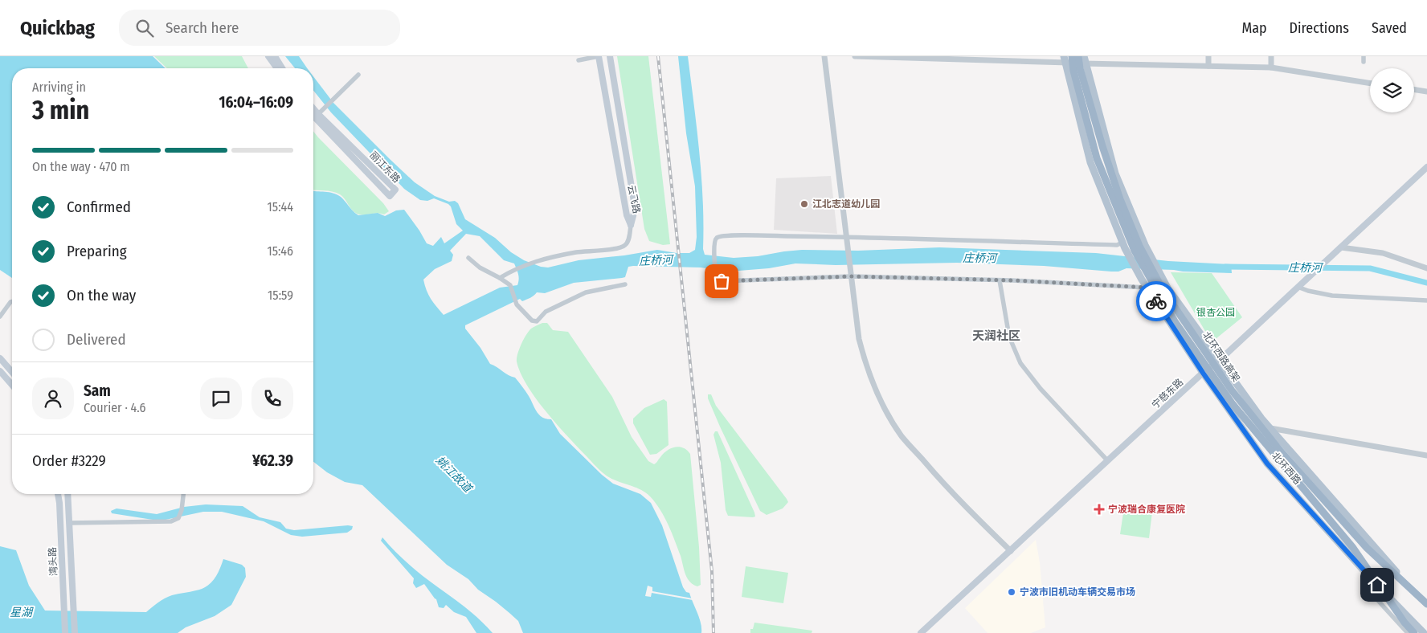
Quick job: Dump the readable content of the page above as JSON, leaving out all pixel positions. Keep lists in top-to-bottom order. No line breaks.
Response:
{"streets":{"highway":["北环西路高架"],"main road":["丽江东路","云飞路","宁慈东路","北环西路","湾头路"]},"crossings":[["北环西路高架","北环西路"],["宁慈东路","北环西路"]],"districts":["天润社区"],"water":["庄桥河","姚江故道","星湖"],"parks":["银杏公园"],"places":{"other":["江北志道幼儿园","宁波市旧机动车辆交易市场"],"health":["宁波瑞合康复医院"]},"page":{"header":"Quickbag","search":"Search here","nav":["Map","Directions","Saved"],"heading":["3 min","Arriving in","16:04–16:09"],"panel":["Sam","Courier · 4.6","Order #3229","¥62.39"],"bar":"On the way · 470 m","list":[["Confirmed","15:44"],["Preparing","15:46"],["On the way","15:59"],"Delivered"]}}
